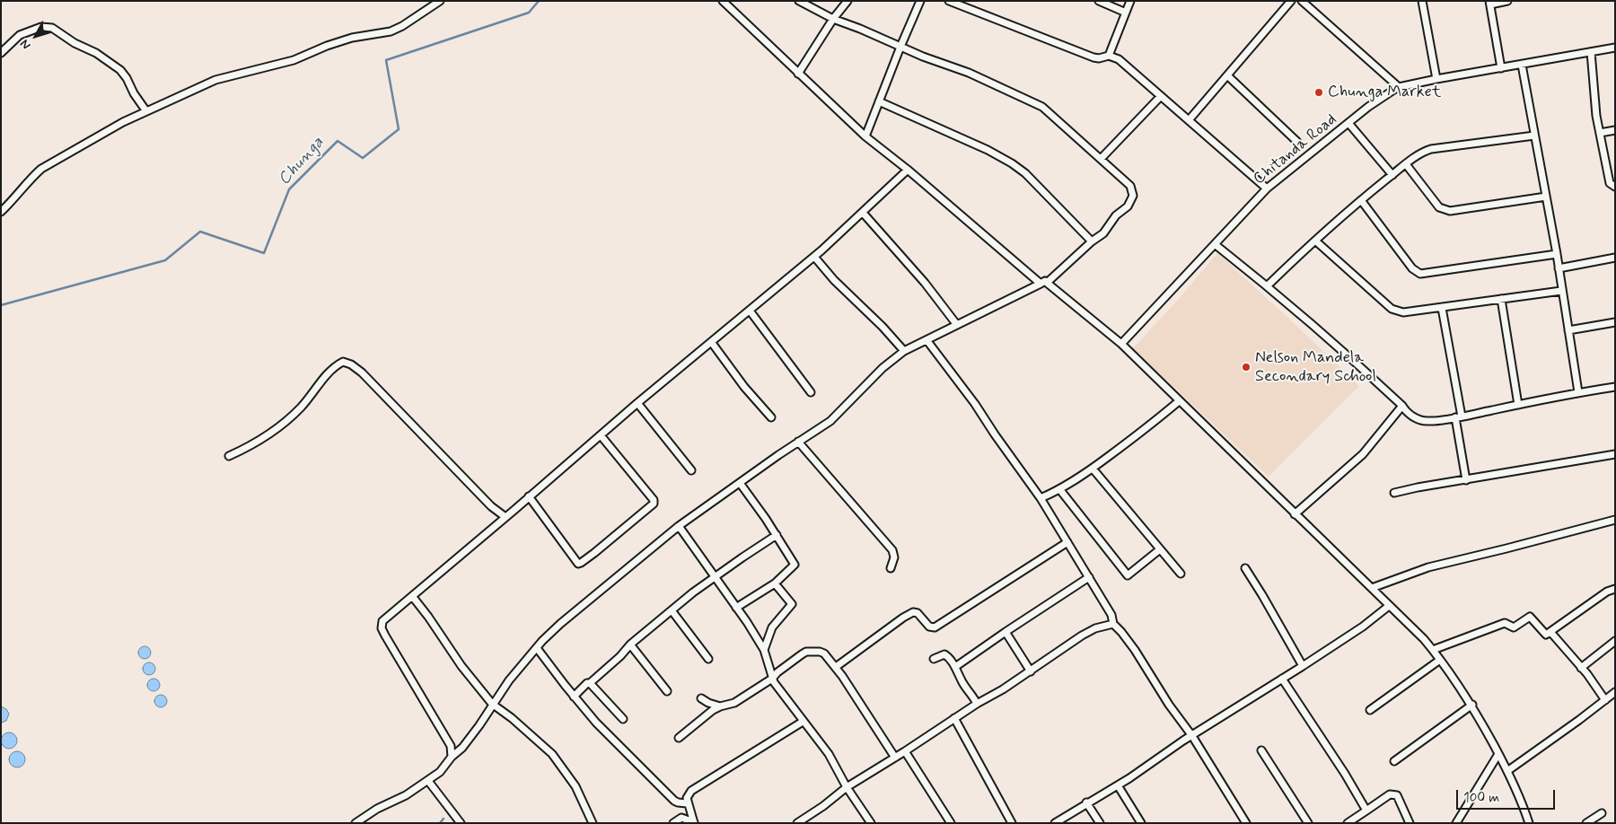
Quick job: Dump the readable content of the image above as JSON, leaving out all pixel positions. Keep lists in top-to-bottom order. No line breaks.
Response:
{"streets":{"street":["Chitanda Road"]},"water":["Chunga"],"places":["Chunga Market","Nelson Mandela Secondary School"],"scale_bar":"100 m","north":"bottom left"}
